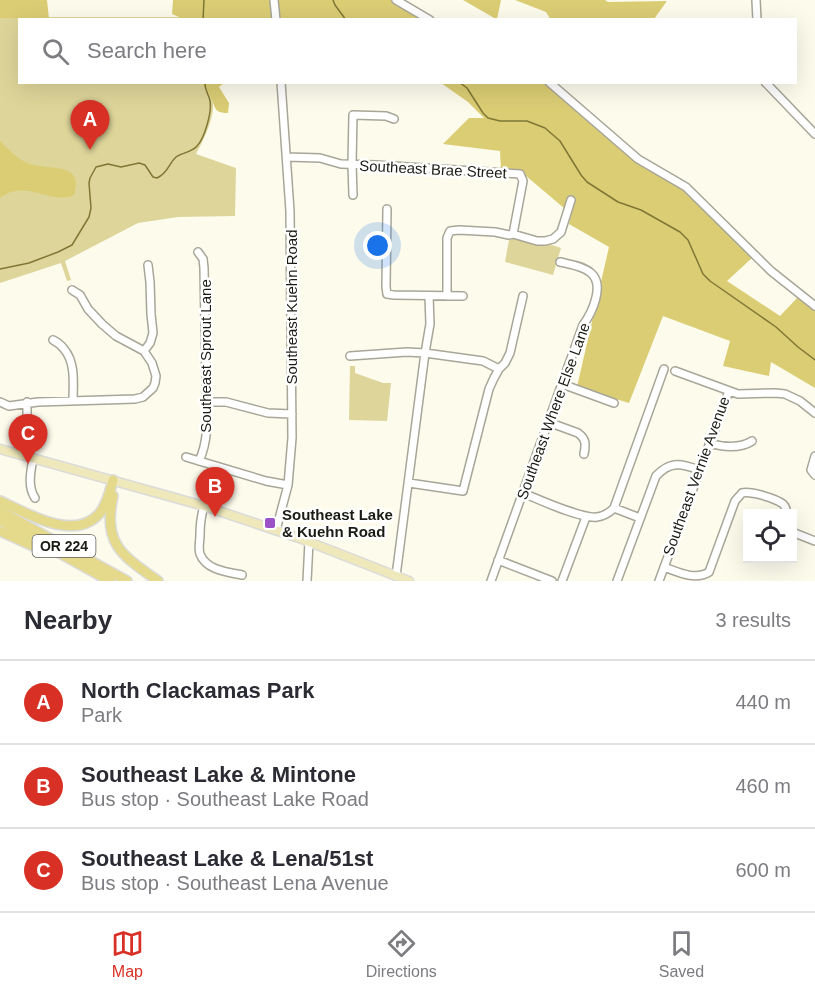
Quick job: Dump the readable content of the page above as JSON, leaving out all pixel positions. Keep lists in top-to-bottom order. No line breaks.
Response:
{"streets":{"highway":["OR 224"],"street":["Southeast Brae Street","Southeast Kuehn Road","Southeast Sprout Lane","Southeast Where Else Lane","Southeast Vernie Avenue"]},"crossings":[["Southeast Brae Street","Southeast Kuehn Road"]],"places":{"transit":["Southeast Lake & Kuehn Road"]},"page":{"search":"Search here","pins":["A","C","B"],"heading":["Nearby","3 results"],"list":[{"mark":"A","name":"North Clackamas Park","note":"Park","value":"440 m"},{"mark":"B","name":"Southeast Lake & Mintone","note":"Bus stop · Southeast Lake Road","value":"460 m"},{"mark":"C","name":"Southeast Lake & Lena/51st","note":"Bus stop · Southeast Lena Avenue","value":"600 m"}],"nav":["Map","Directions","Saved"]}}
